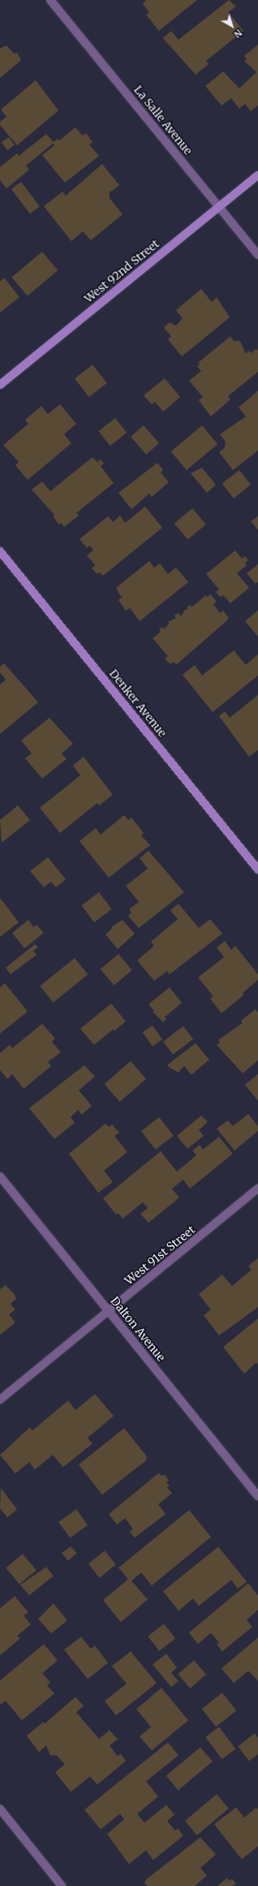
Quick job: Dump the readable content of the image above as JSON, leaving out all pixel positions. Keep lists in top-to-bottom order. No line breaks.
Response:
{"streets":{"street":["La Salle Avenue","West 92nd Street","Denker Avenue","West 91st Street","Dalton Avenue"]},"crossings":[["La Salle Avenue","West 92nd Street"],["West 91st Street","Dalton Avenue"]],"north":"bottom right"}
